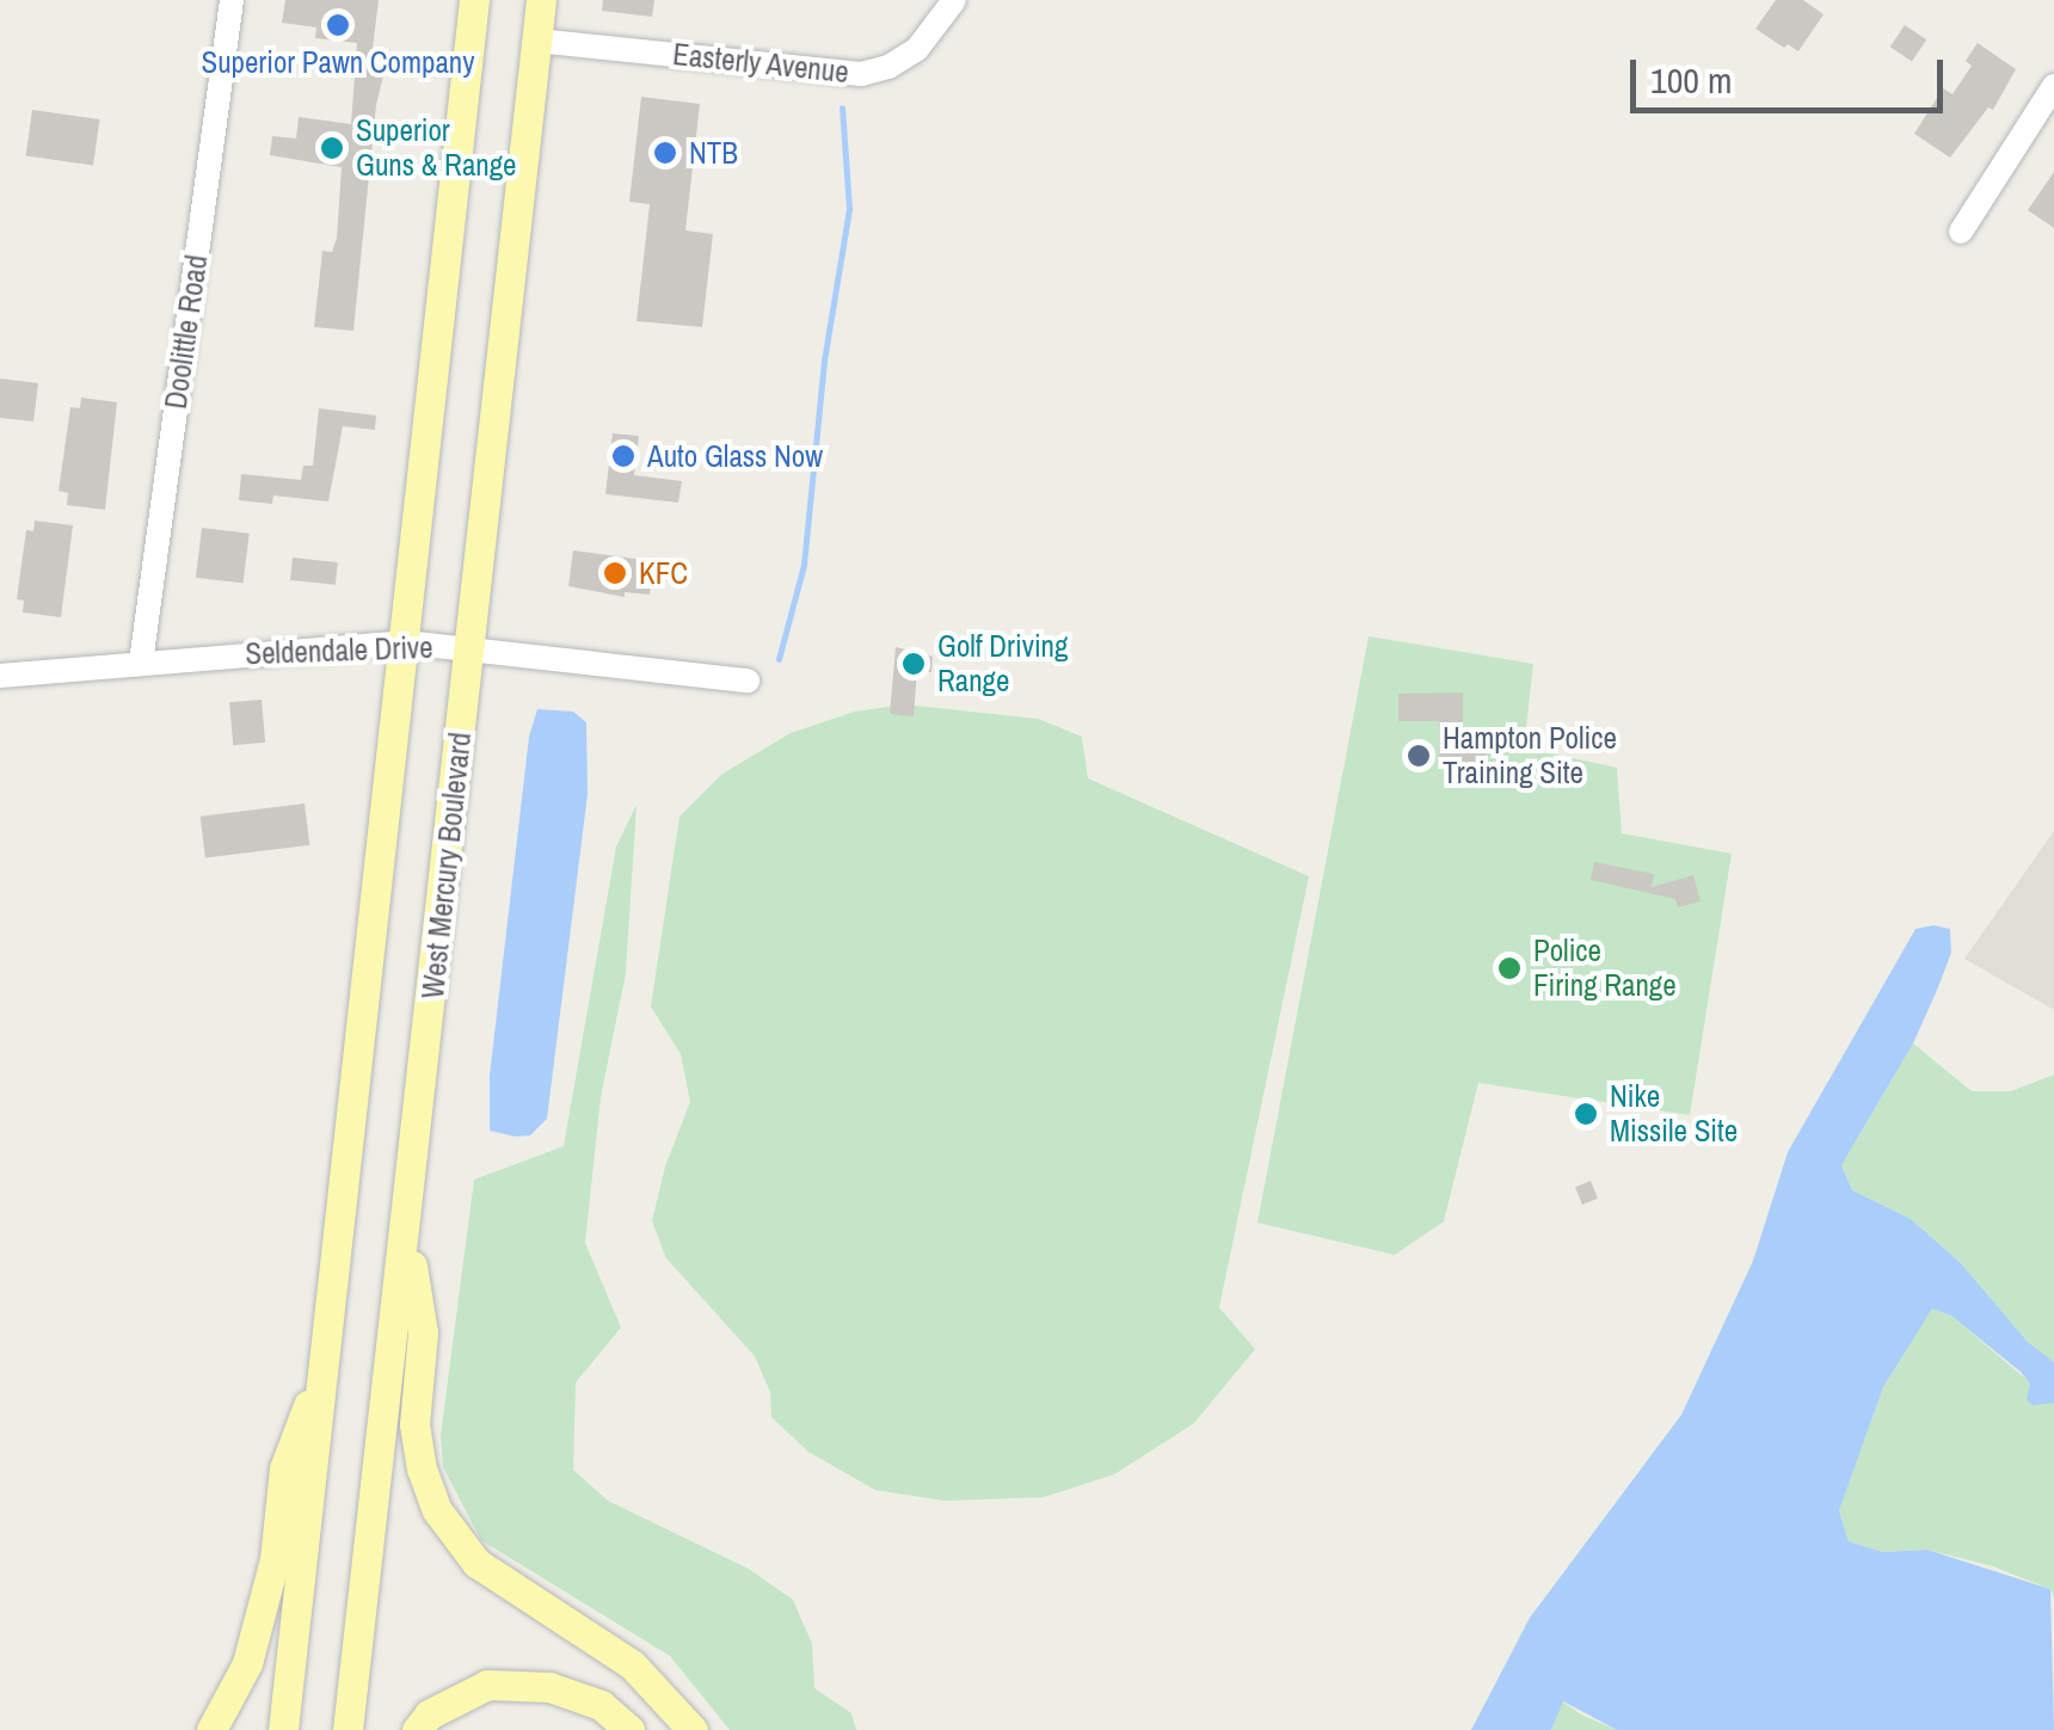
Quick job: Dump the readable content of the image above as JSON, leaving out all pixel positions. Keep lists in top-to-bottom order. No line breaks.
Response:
{"streets":{"main road":["West Mercury Boulevard"],"street":["Easterly Avenue","Doolittle Road","Seldendale Drive"]},"crossings":[["Easterly Avenue","West Mercury Boulevard"],["Doolittle Road","Seldendale Drive"],["Seldendale Drive","West Mercury Boulevard"]],"places":["Superior Pawn Company","Superior Guns & Range","NTB","Auto Glass Now","KFC","Golf Driving Range","Hampton Police Training Site","Police Firing Range","Nike Missile Site"],"scale_bar":"100 m"}
